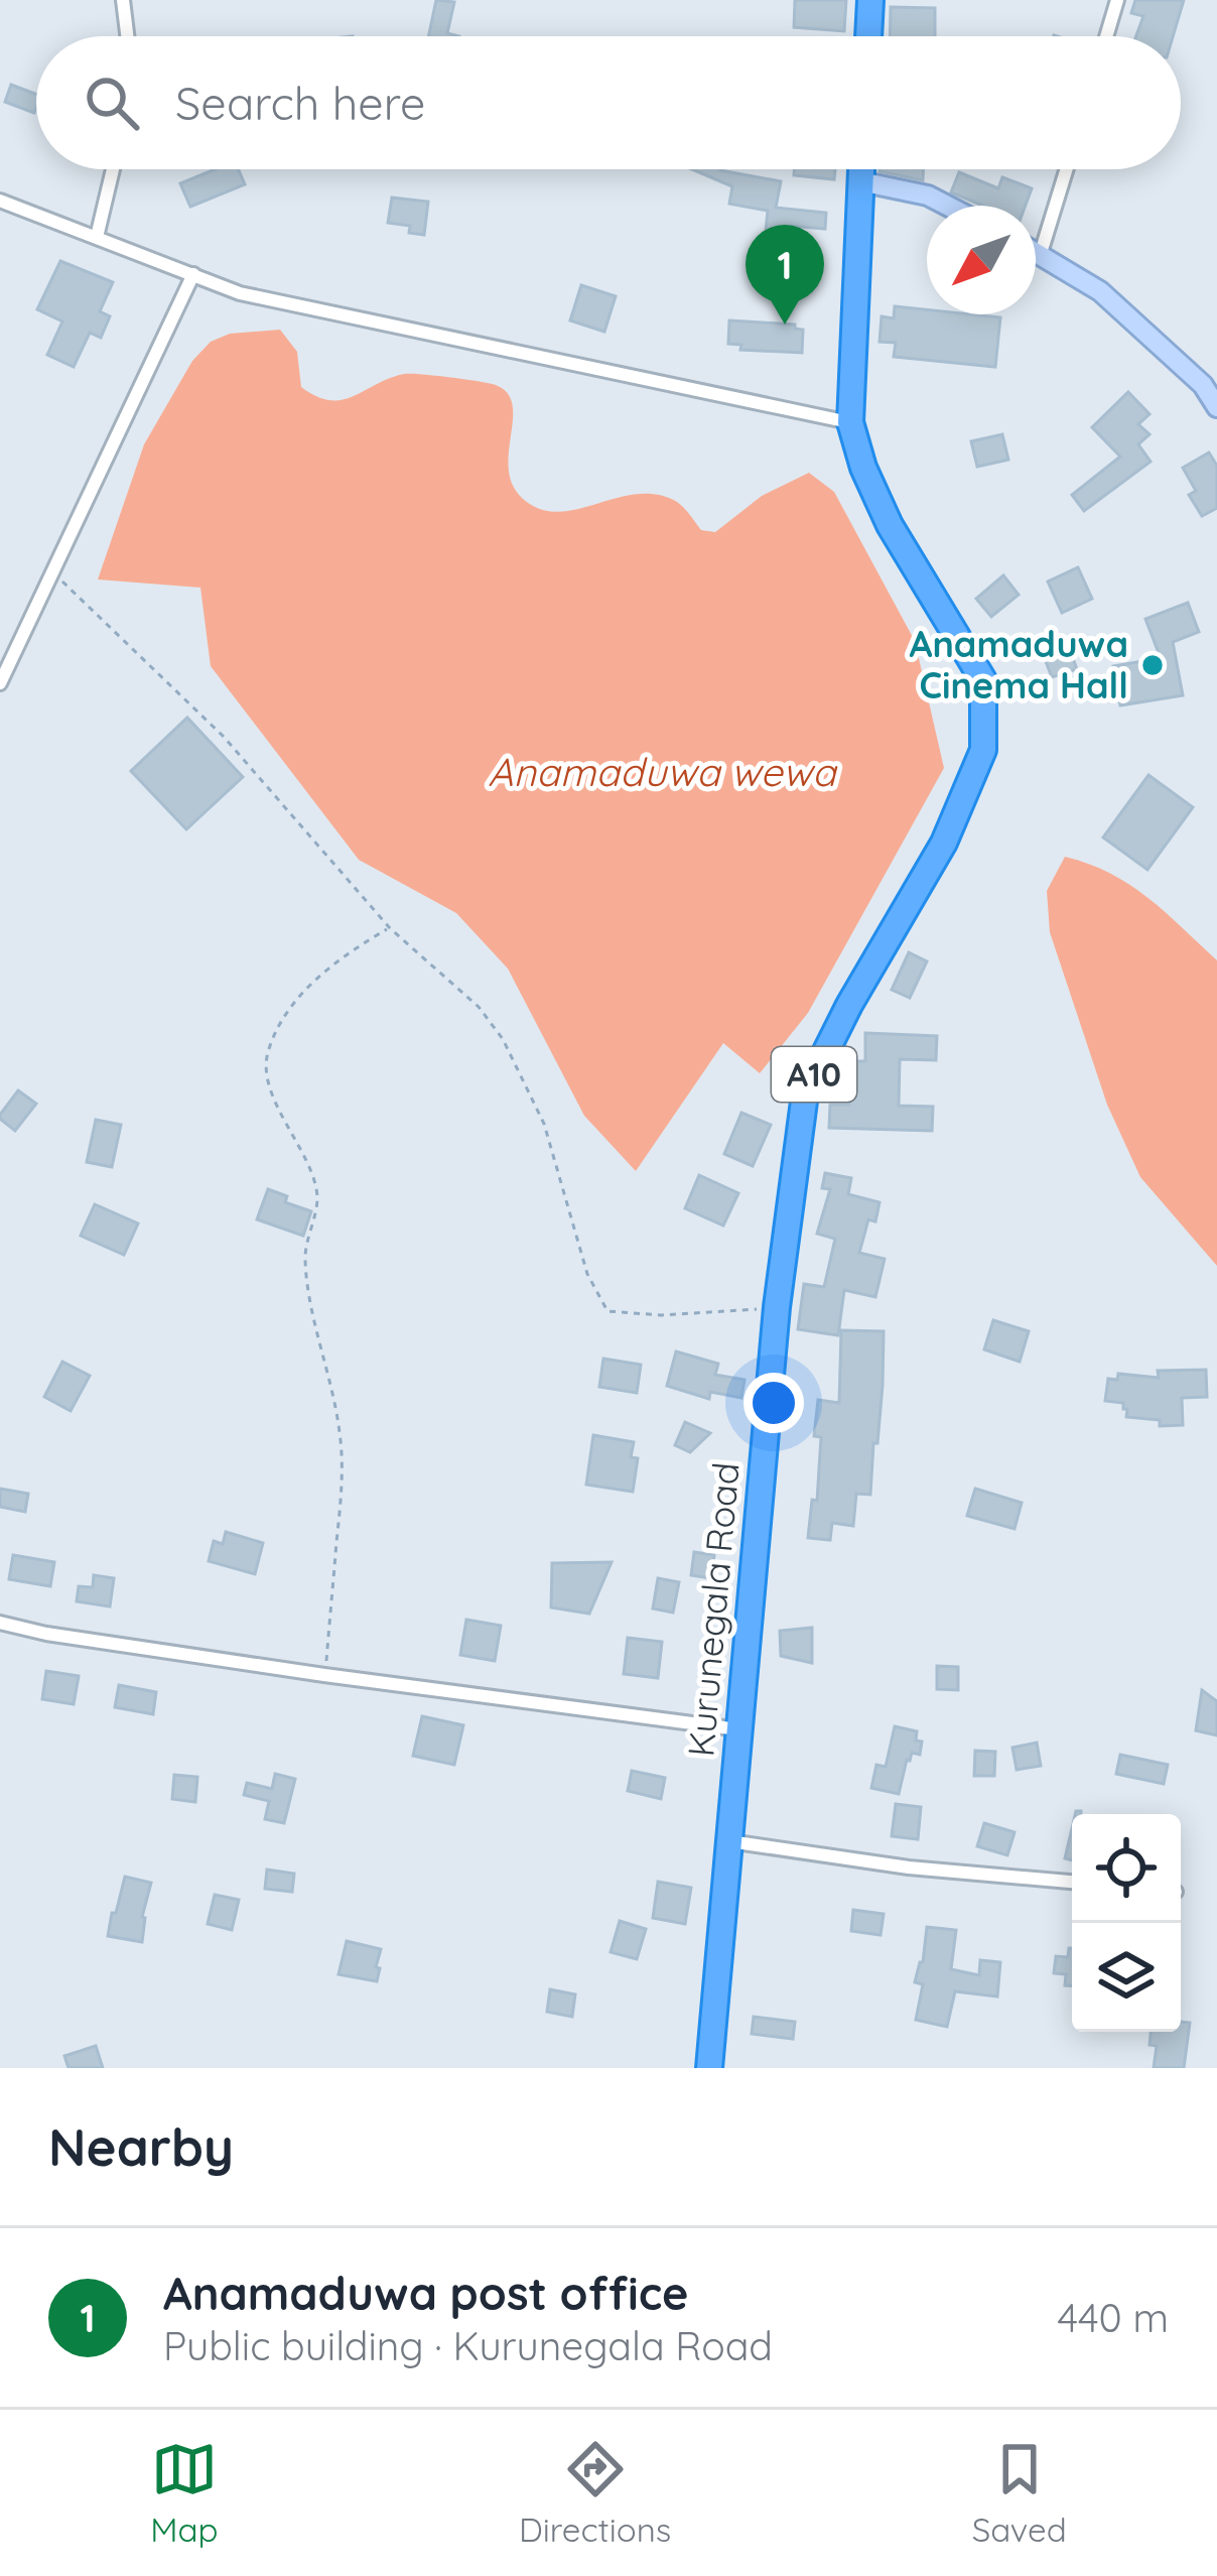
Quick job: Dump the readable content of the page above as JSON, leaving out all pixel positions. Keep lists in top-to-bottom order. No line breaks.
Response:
{"streets":{"highway":["A10","Kurunegala Road"]},"water":["Anamaduwa wewa"],"places":["Anamaduwa Cinema Hall"],"north":"bottom left","page":{"search":"Search here","pins":"1","heading":"Nearby","list":[{"mark":"1","name":"Anamaduwa post office","note":"Public building · Kurunegala Road","value":"440 m"}],"nav":["Map","Directions","Saved"]}}
